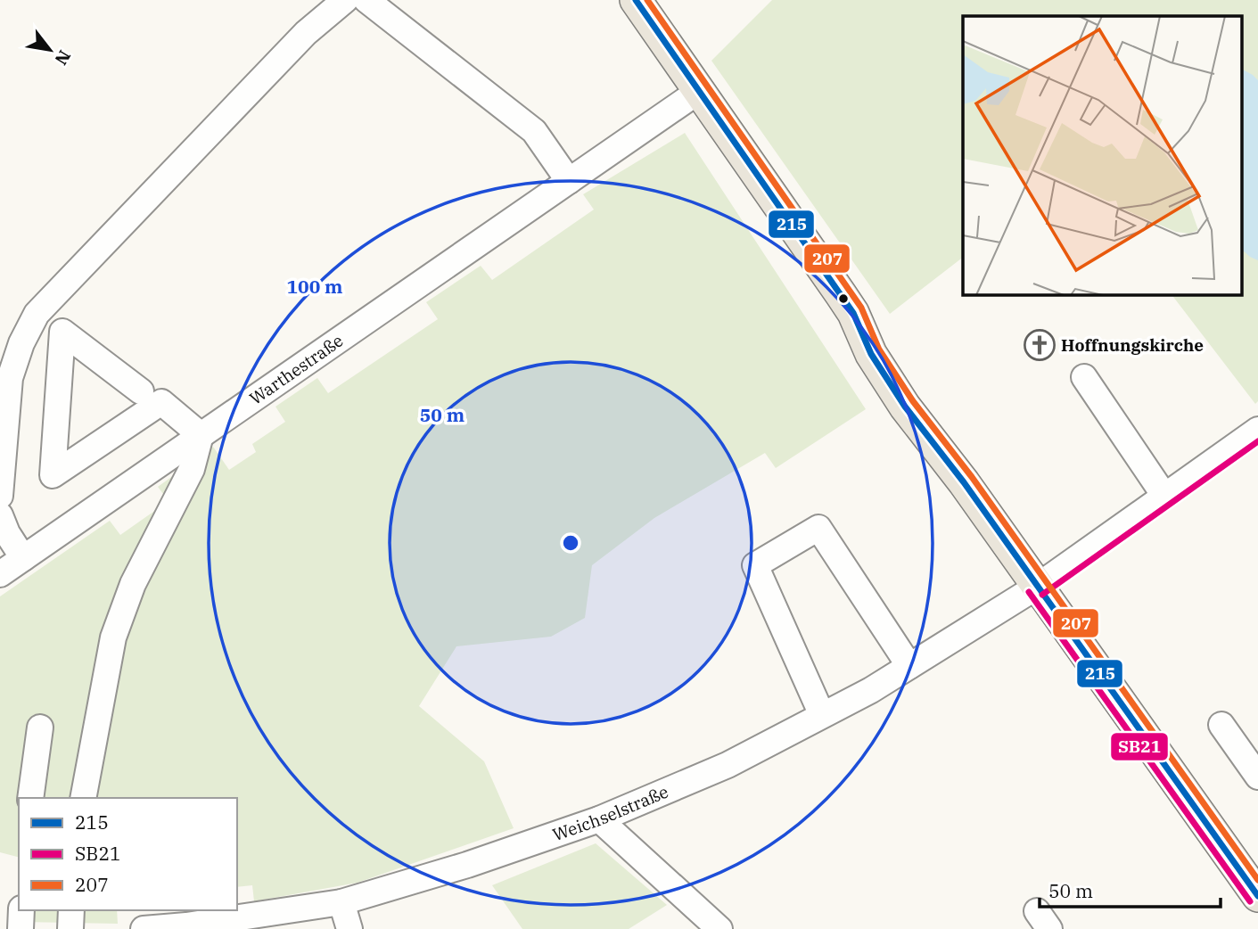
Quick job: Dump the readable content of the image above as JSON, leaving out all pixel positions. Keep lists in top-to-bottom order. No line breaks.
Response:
{"streets":{"street":["Warthestraße","Weichselstraße"]},"places":{"church":["Hoffnungskirche"]},"lines":["transit line 215","transit line 207","transit line SB21"],"legend":["215","SB21","207"],"scale_bar":"50 m","north":"bottom right","rings":["100 m","50 m"]}
